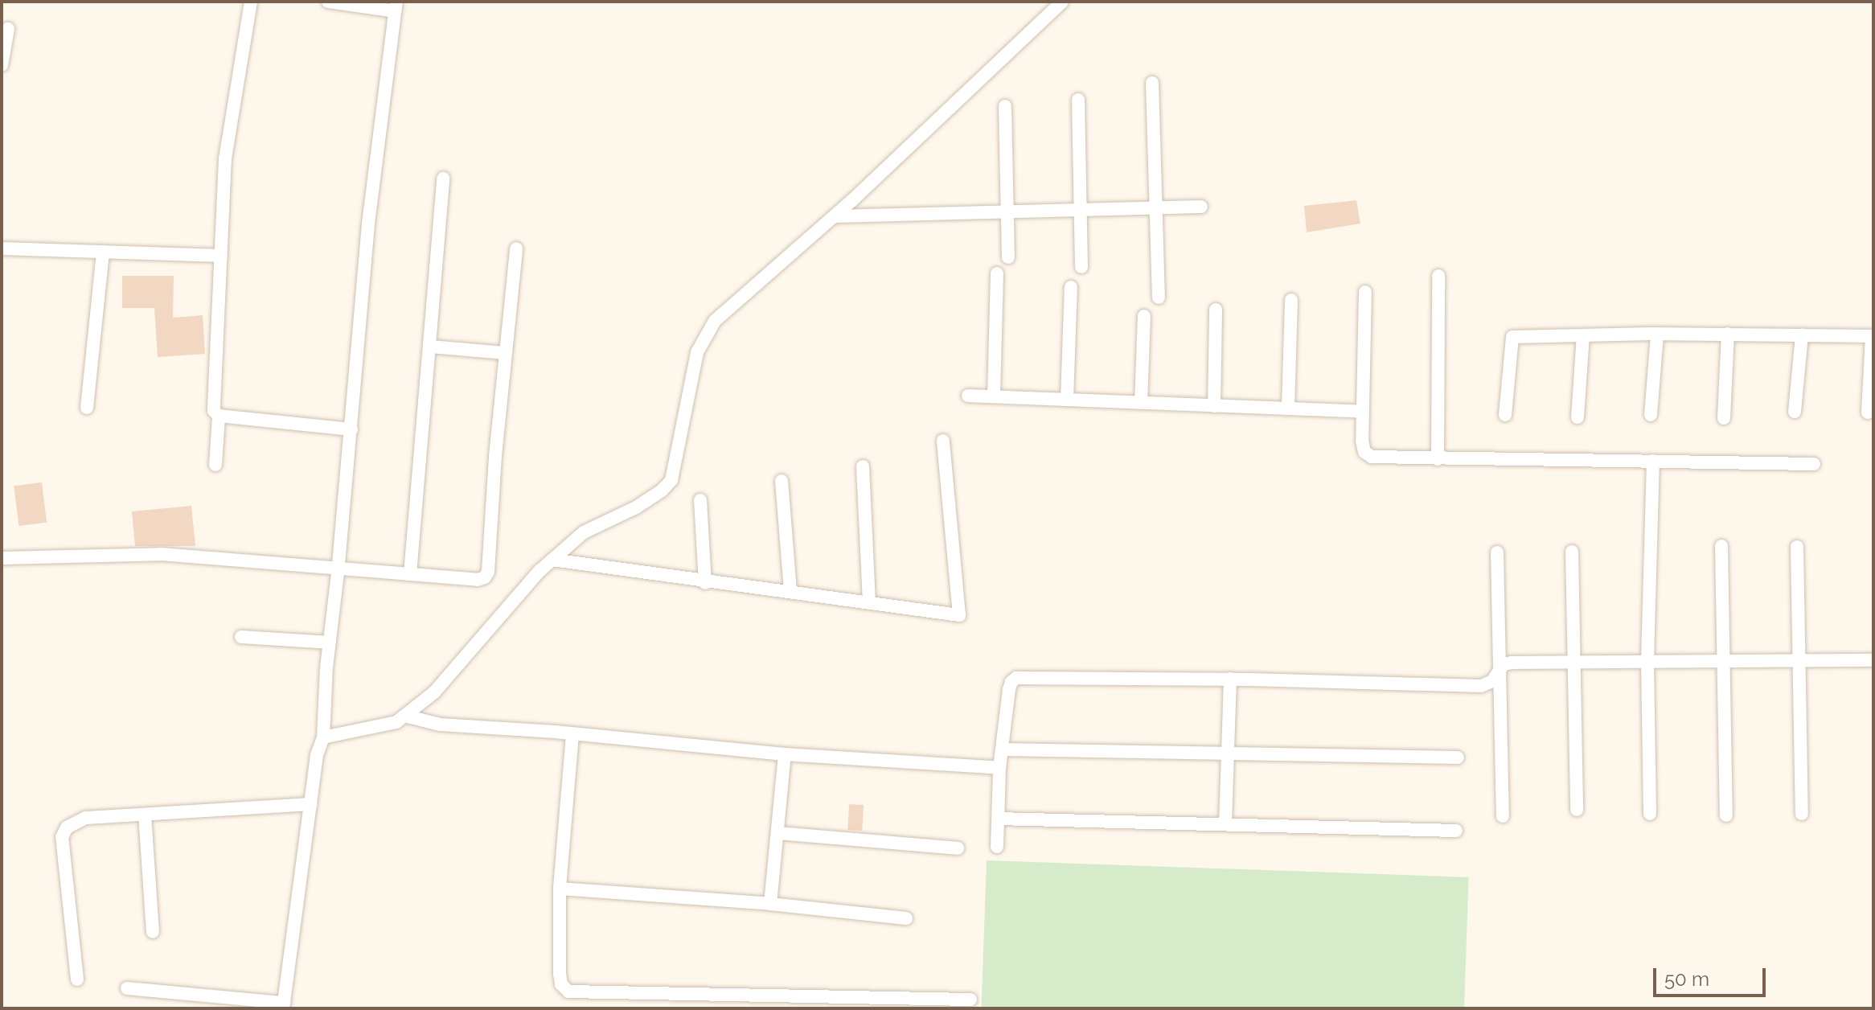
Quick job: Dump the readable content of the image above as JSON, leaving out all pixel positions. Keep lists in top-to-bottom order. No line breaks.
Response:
{"scale_bar":"50 m"}
